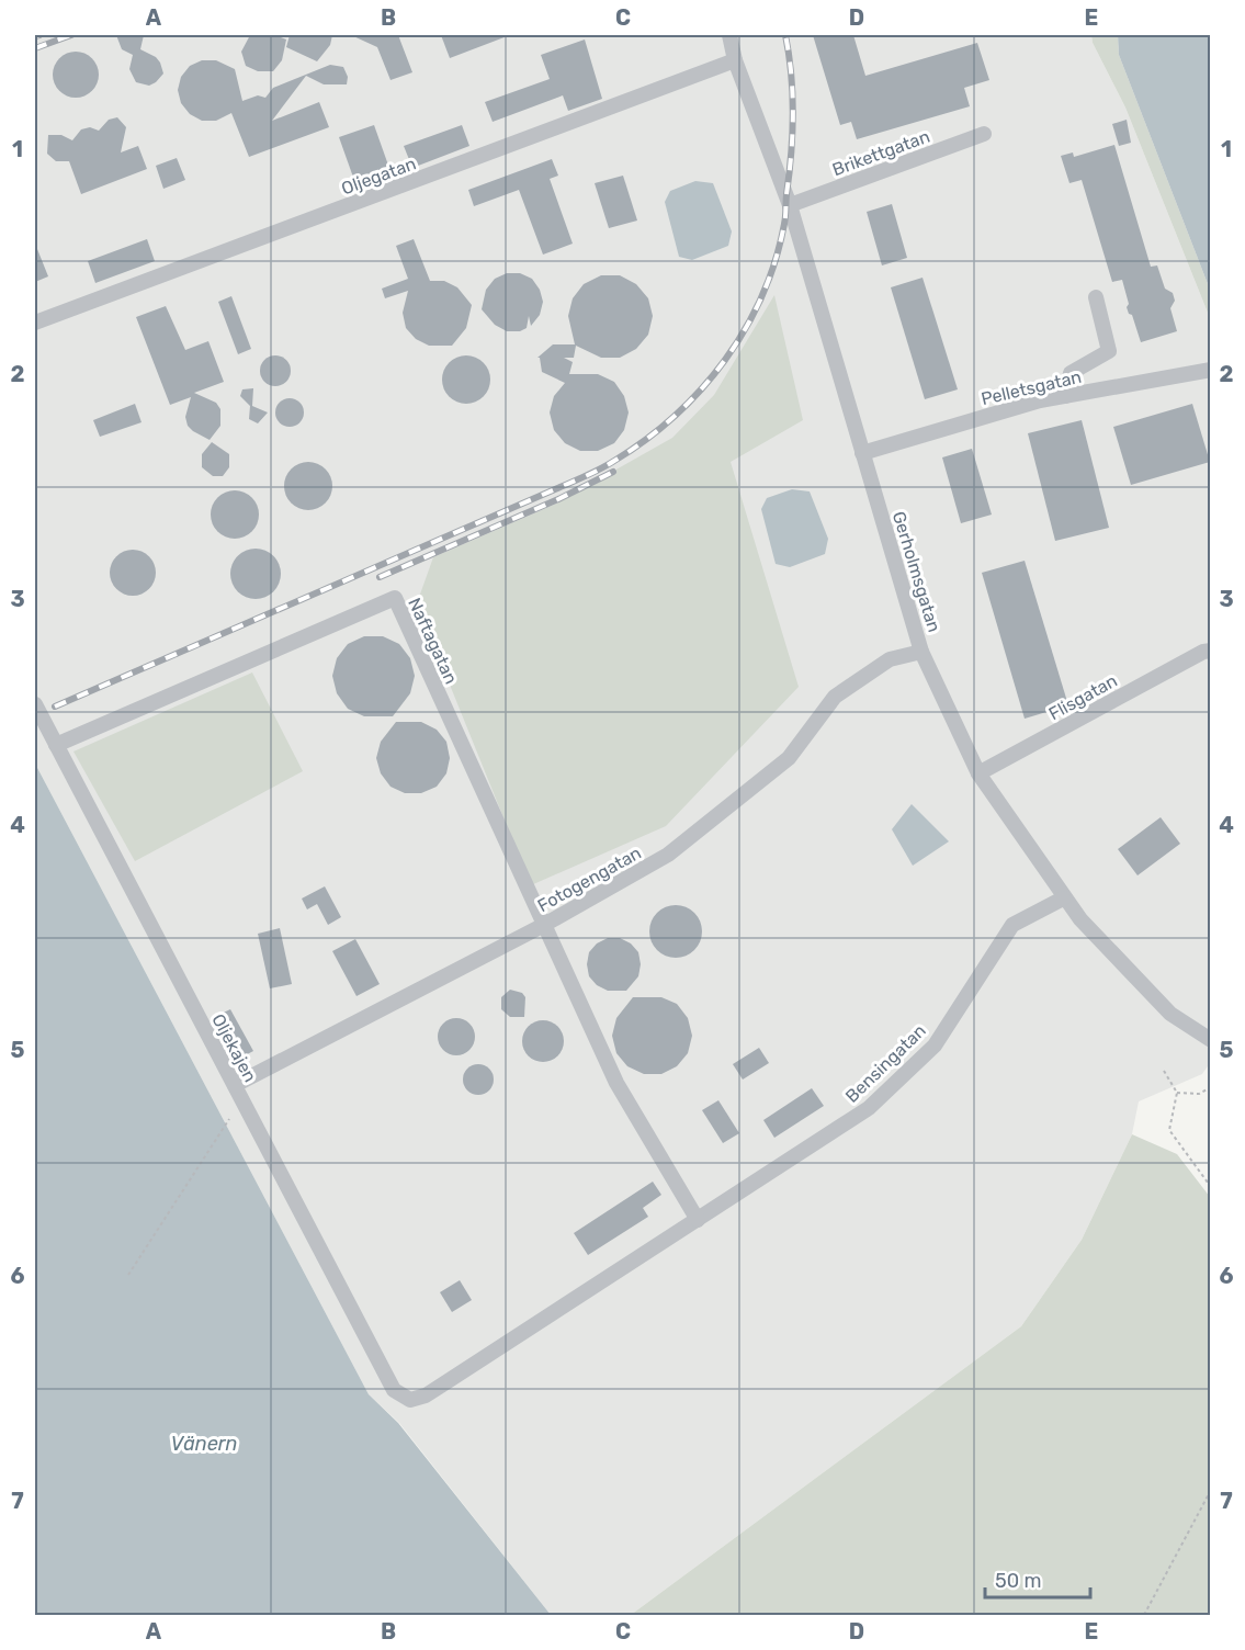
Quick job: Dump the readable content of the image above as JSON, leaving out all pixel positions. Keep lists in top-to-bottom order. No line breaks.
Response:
{"streets":{"lane":["Brikettgatan","Oljegatan","Pelletsgatan","Gerholmsgatan","Naftagatan","Flisgatan","Fotogengatan","Oljekajen","Bensingatan"]},"crossings":[["Brikettgatan","Gerholmsgatan"],["Oljegatan","Gerholmsgatan"],["Pelletsgatan","Gerholmsgatan"],["Gerholmsgatan","Flisgatan"],["Gerholmsgatan","Fotogengatan"],["Gerholmsgatan","Bensingatan"],["Naftagatan","Fotogengatan"],["Naftagatan","Oljekajen"],["Fotogengatan","Oljekajen"],["Oljekajen","Bensingatan"]],"water":["Vänern"],"scale_bar":"50 m","grid":{"columns":["A","B","C","D","E"],"rows":["1","2","3","4","5","6","7"]}}
